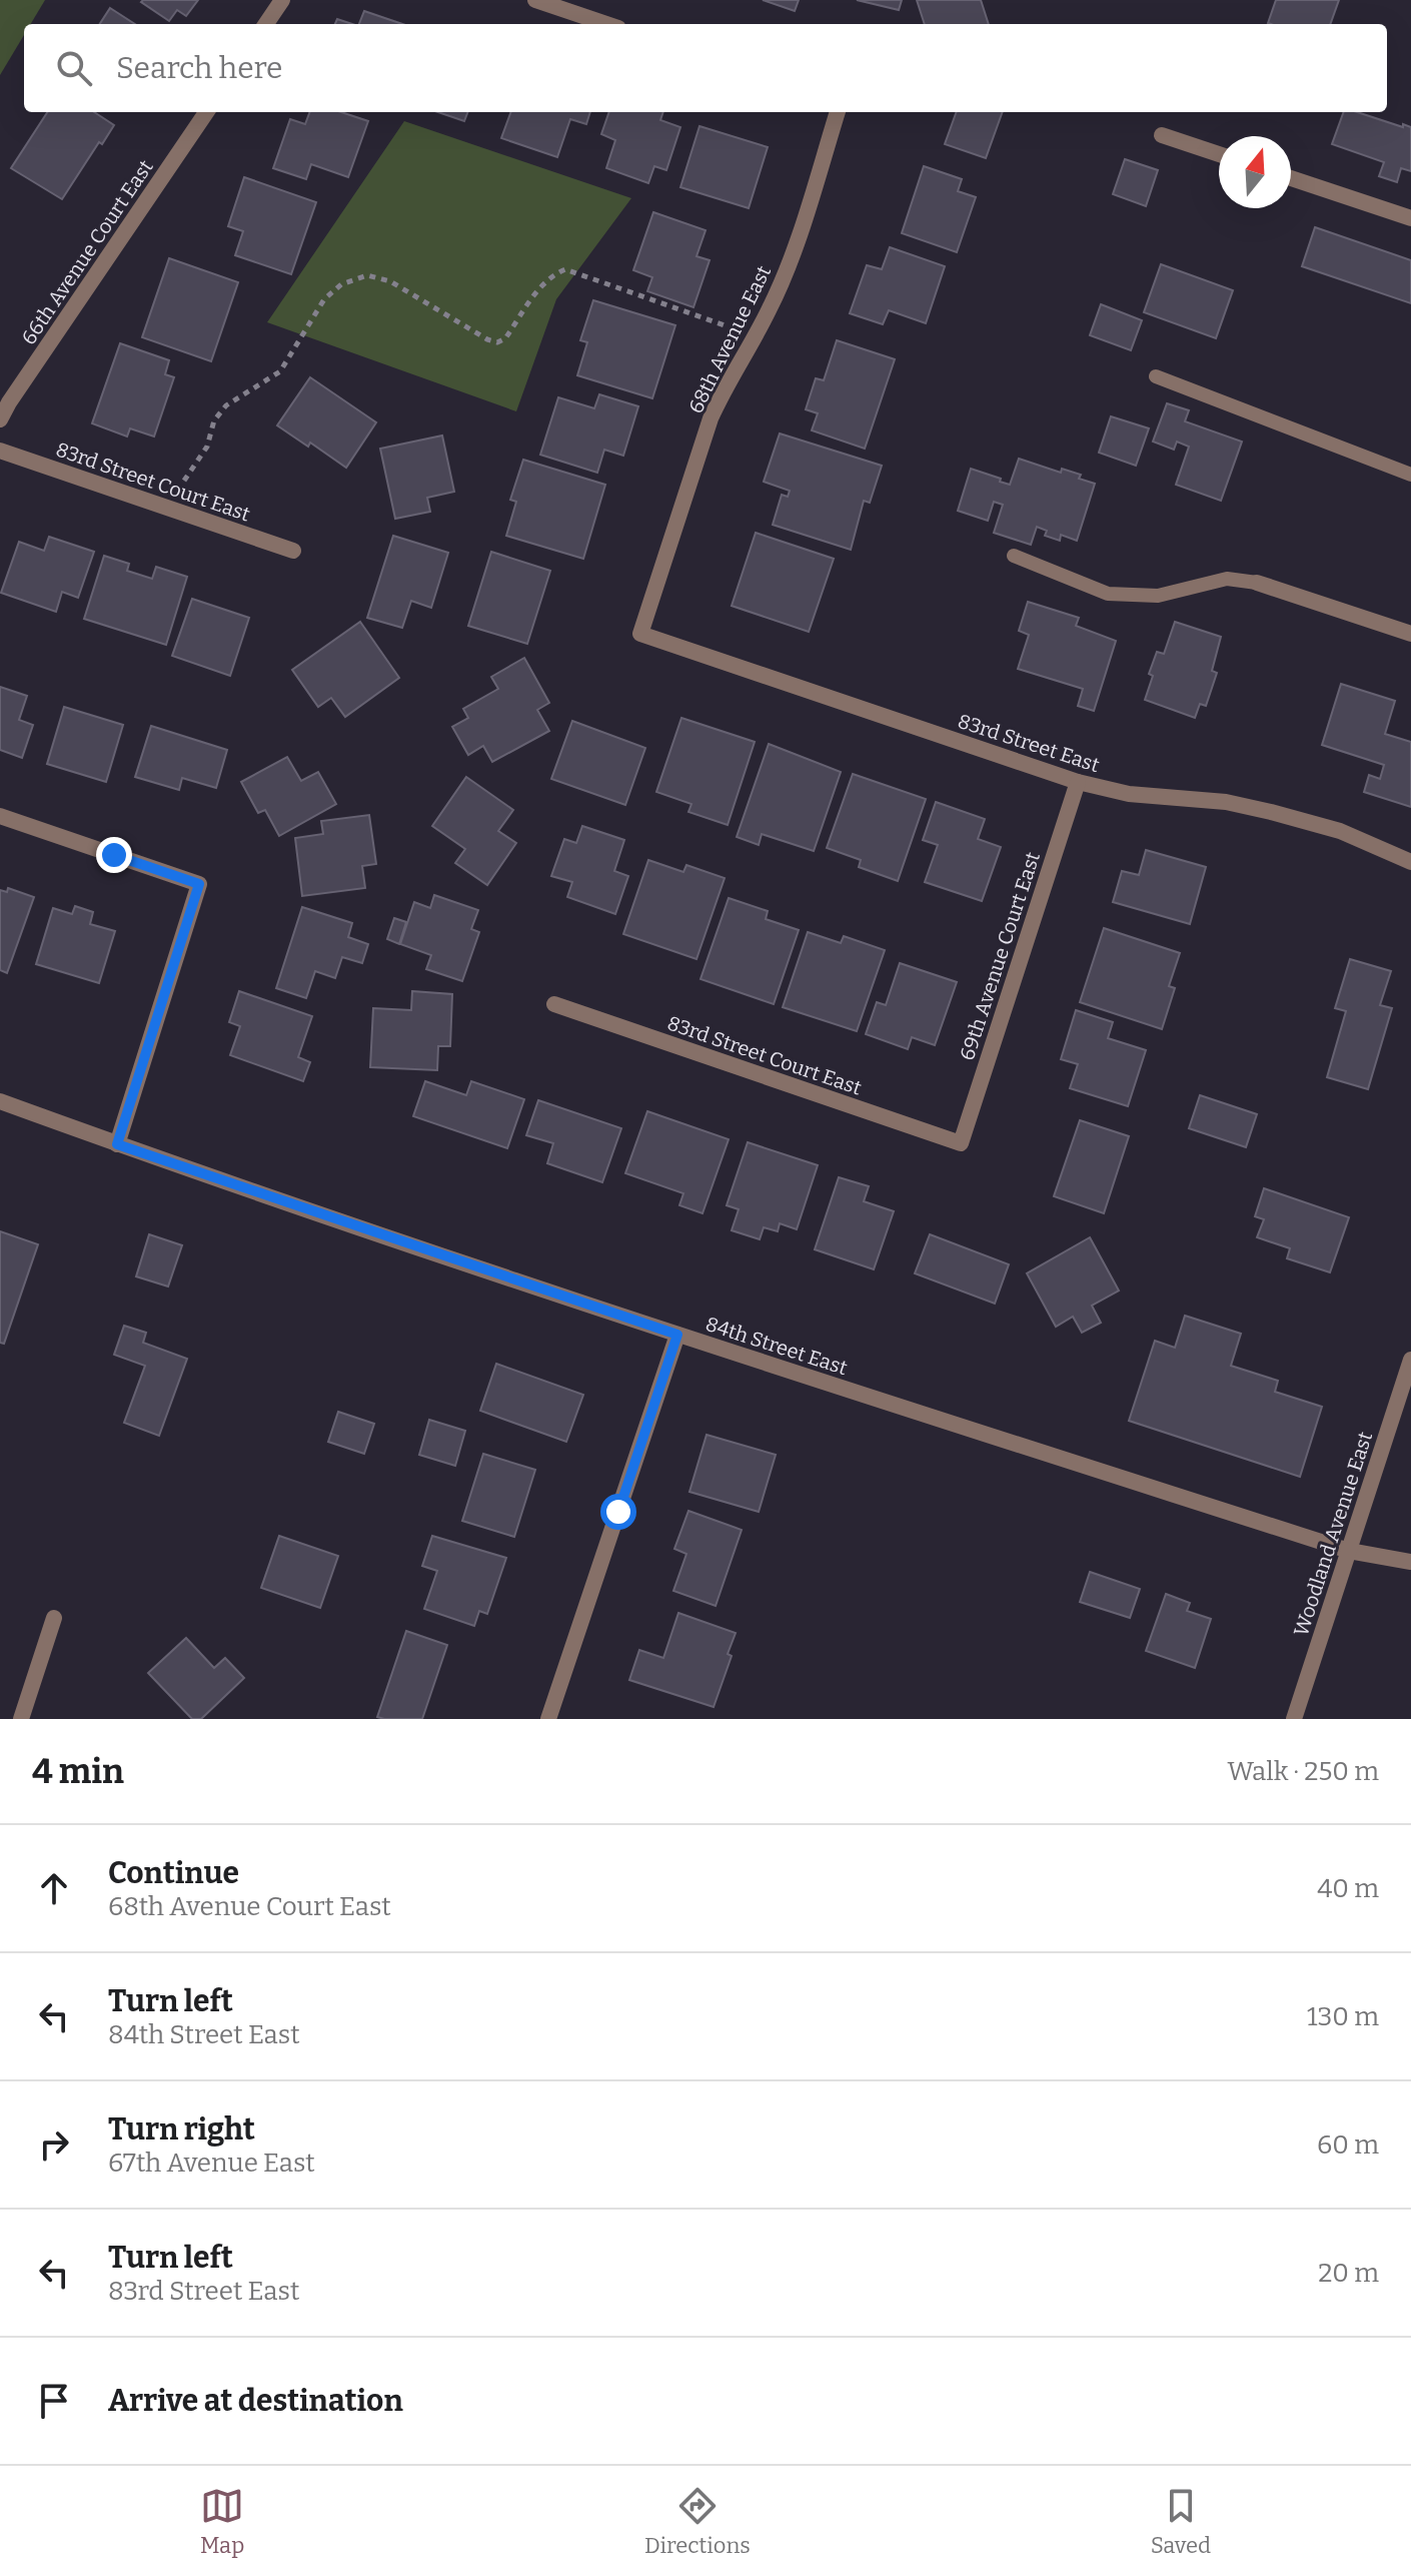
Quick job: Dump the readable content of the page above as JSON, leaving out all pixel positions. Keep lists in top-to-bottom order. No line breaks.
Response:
{"streets":{"street":["66th Avenue Court East","68th Avenue East","83rd Street Court East","83rd Street East","69th Avenue Court East","84th Street East","Woodland Avenue East"]},"crossings":[["68th Avenue East","83rd Street East"],["83rd Street Court East","69th Avenue Court East"],["83rd Street East","69th Avenue Court East"],["84th Street East","Woodland Avenue East"]],"north":"top","page":{"search":"Search here","heading":["4 min","Walk · 250 m"],"list":[["Continue","68th Avenue Court East","40 m"],["Turn left","84th Street East","130 m"],["Turn right","67th Avenue East","60 m"],["Turn left","83rd Street East","20 m"],"Arrive at destination"],"nav":["Map","Directions","Saved"]}}
